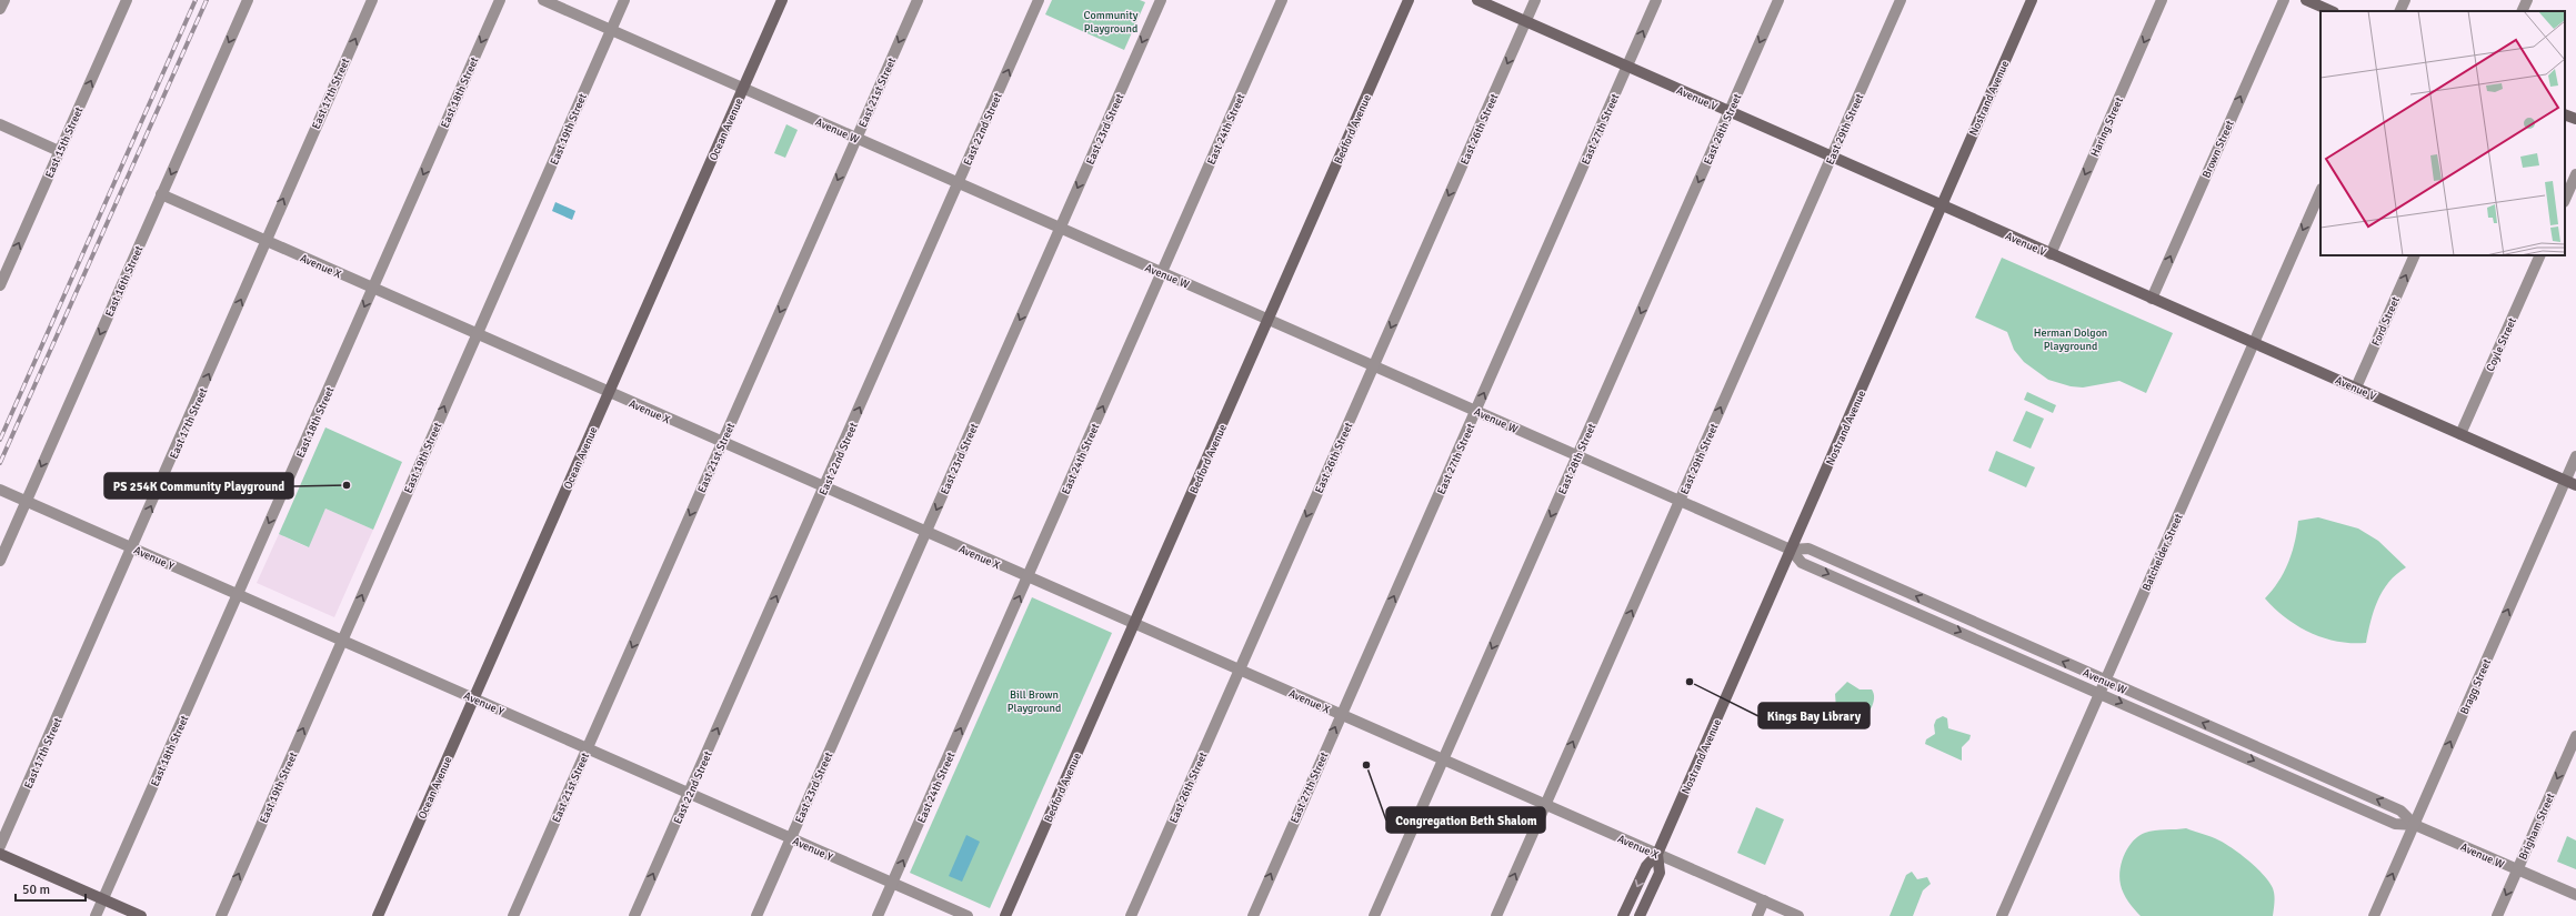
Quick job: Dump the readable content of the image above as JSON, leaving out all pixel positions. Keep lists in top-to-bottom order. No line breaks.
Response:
{"streets":{"main road":["Avenue V","Nostrand Avenue","Ocean Avenue","Bedford Avenue"],"street":["East 18th Street","East 21st Street","East 17th Street","Haring Street","East 19th Street","East 22nd Street","East 23rd Street","East 24th Street","East 26th Street","East 27th Street","East 28th Street","East 29th Street","Avenue W","East 15th Street","Brown Street","Avenue X","East 16th Street","Ford Street","Coyle Street","Batchelder Street","Avenue Y","Bragg Street","Brigham Street"]},"crossings":[["East 18th Street","Avenue X"],["East 18th Street","Avenue Y"],["East 21st Street","Avenue W"],["East 21st Street","Avenue X"],["East 21st Street","Avenue Y"],["East 17th Street","Avenue X"],["East 17th Street","Avenue Y"],["Avenue V","Nostrand Avenue"],["Avenue V","Haring Street"],["Avenue V","East 26th Street"],["Avenue V","East 27th Street"],["Avenue V","East 28th Street"],["Avenue V","East 29th Street"],["Avenue V","Brown Street"],["Avenue V","Ford Street"],["Avenue V","Coyle Street"],["Avenue V","Batchelder Street"],["Avenue V","Bragg Street"],["Nostrand Avenue","Avenue W"],["Nostrand Avenue","Avenue X"],["East 19th Street","Avenue W"],["East 19th Street","Avenue X"],["East 19th Street","Avenue Y"],["Ocean Avenue","Avenue W"],["Ocean Avenue","Avenue X"],["Ocean Avenue","Avenue Y"],["East 22nd Street","Avenue W"],["East 22nd Street","Avenue X"],["East 22nd Street","Avenue Y"],["East 23rd Street","Avenue W"],["East 23rd Street","Avenue X"],["East 23rd Street","Avenue Y"],["East 24th Street","Avenue W"],["East 24th Street","Avenue X"],["East 24th Street","Avenue Y"],["Bedford Avenue","Avenue W"],["Bedford Avenue","Avenue X"],["East 26th Street","Avenue W"],["East 26th Street","Avenue X"],["East 27th Street","Avenue W"],["East 27th Street","Avenue X"],["East 28th Street","Avenue W"],["East 28th Street","Avenue X"],["East 29th Street","Avenue W"],["East 29th Street","Avenue X"],["Avenue W","Batchelder Street"],["Avenue W","Bragg Street"],["Avenue W","Brigham Street"],["Avenue X","East 16th Street"],["East 16th Street","Avenue Y"]],"one_way":["East 18th Street","East 21st Street","East 17th Street","Haring Street","East 19th Street","East 22nd Street","East 23rd Street","East 24th Street","East 26th Street","East 27th Street","East 28th Street","East 29th Street","East 15th Street","Brown Street","East 16th Street","Ford Street","Bragg Street","Brigham Street"],"parks":["Community Playground","Herman Dolgon Playground","Bill Brown Playground"],"places":["PS 254K Community Playground","Kings Bay Library","Congregation Beth Shalom"],"scale_bar":"50 m"}
